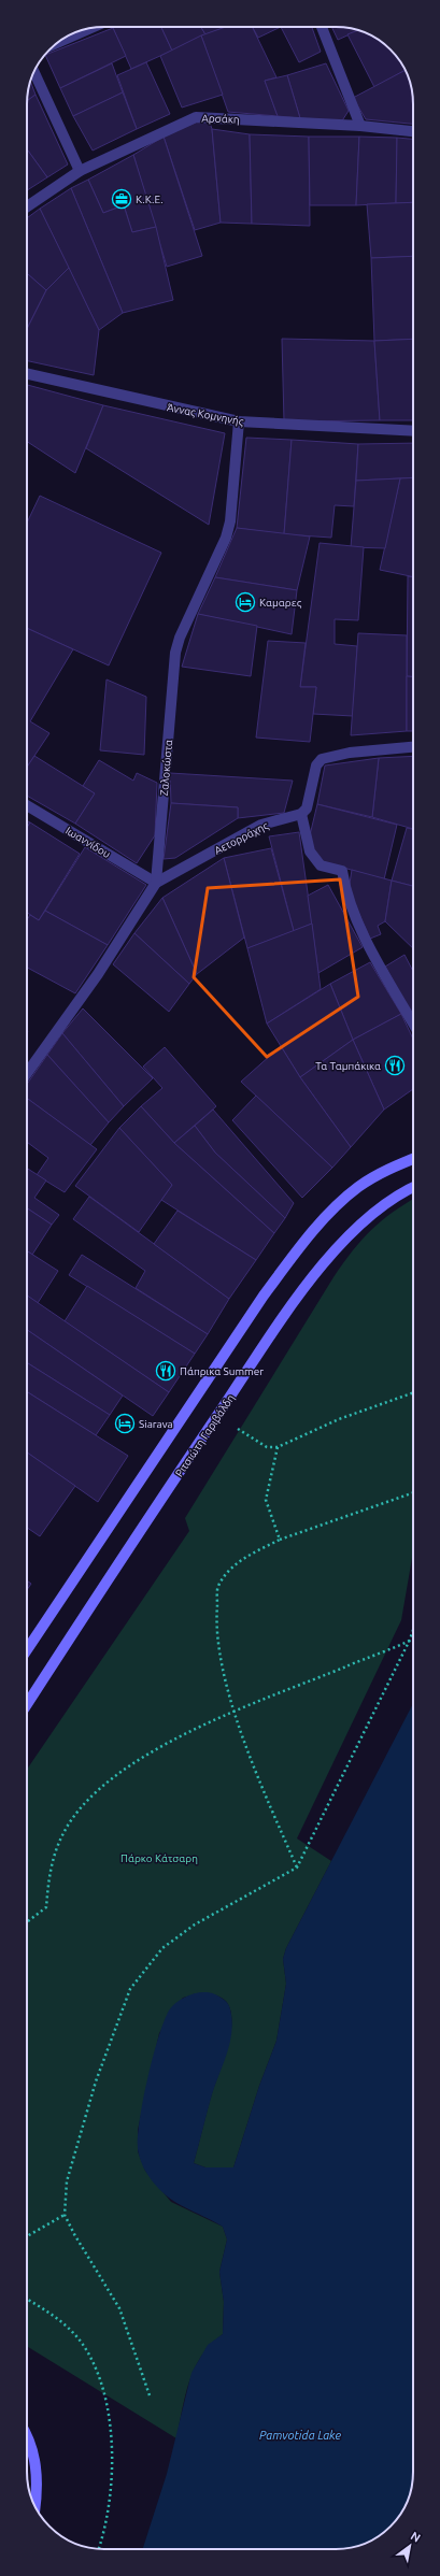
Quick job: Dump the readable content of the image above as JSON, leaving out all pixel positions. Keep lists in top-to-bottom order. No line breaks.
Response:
{"streets":{"main road":["Ριτσιώτη Γαριβάλδη"],"street":["Αρσάκη","Άννας Κομνηνής","Ζαλοκώστα","Αετορράχης","Ιωαννίδου"]},"crossings":[["Άννας Κομνηνής","Ζαλοκώστα"],["Ζαλοκώστα","Αετορράχης"],["Ζαλοκώστα","Ιωαννίδου"],["Αετορράχης","Ιωαννίδου"]],"water":["Pamvotida Lake"],"parks":["Πάρκο Κάτσαρη"],"places":{"office":["Κ.Κ.Ε."],"hotel":["Καμαρες","Siarava"],"restaurant":["Τα Ταμπάκικα","Πάπρικα Summer"]},"north":"top right"}
